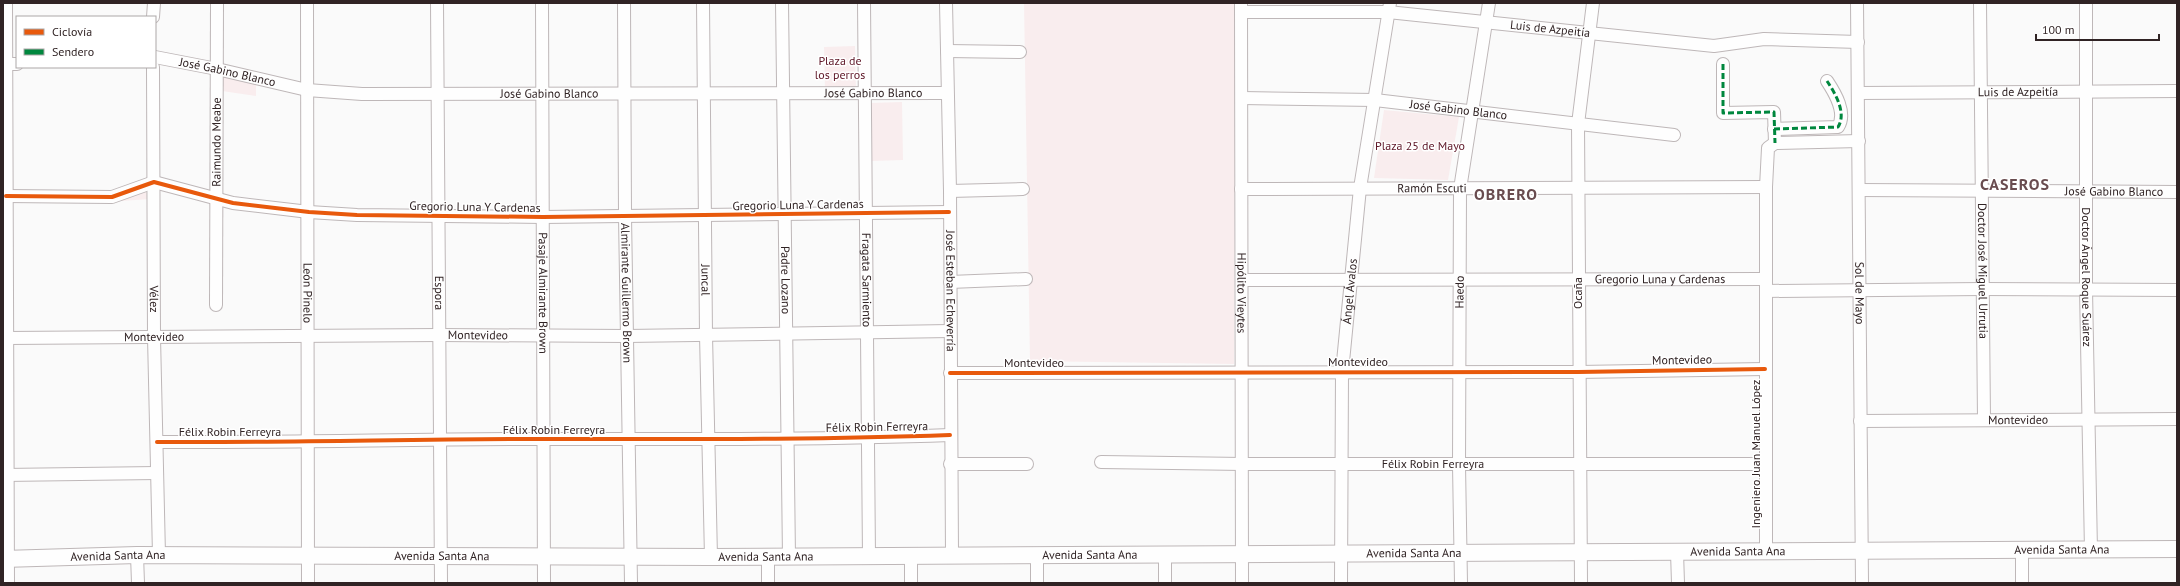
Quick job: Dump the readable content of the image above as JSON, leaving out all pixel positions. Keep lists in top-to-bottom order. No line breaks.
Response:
{"streets":{"main road":["Avenida Santa Ana"],"street":["Luis de Azpeitía","José Gabino Blanco","Raimundo Meabe","Ramón Escuti","Gregorio Luna Y Cardenas","Doctor José Miguel Urrutia","Doctor Ángel Roque Suárez","Gregorio Luna y Cardenas","Juncal","Padre Lozano","Fragata Sarmiento","José Esteban Echeverría","Ángel Ávalos","Haedo","León Pinelo","Espora","Pasaje Almirante Brown","Almirante Guillermo Brown","Hipólito Vieytes","Ocaña","Sol de Mayo","Vélez","Montevideo","Félix Robin Ferreyra","Ingeniero Juan Manuel López"]},"crossings":[["Luis de Azpeitía","Doctor José Miguel Urrutia"],["Luis de Azpeitía","Doctor Ángel Roque Suárez"],["Luis de Azpeitía","Ángel Ávalos"],["Luis de Azpeitía","Haedo"],["Luis de Azpeitía","Hipólito Vieytes"],["Luis de Azpeitía","Ocaña"],["Luis de Azpeitía","Sol de Mayo"],["José Gabino Blanco","Raimundo Meabe"],["José Gabino Blanco","Doctor José Miguel Urrutia"],["José Gabino Blanco","Doctor Ángel Roque Suárez"],["José Gabino Blanco","Juncal"],["José Gabino Blanco","Padre Lozano"],["José Gabino Blanco","Fragata Sarmiento"],["José Gabino Blanco","José Esteban Echeverría"],["José Gabino Blanco","Ángel Ávalos"],["José Gabino Blanco","Haedo"],["José Gabino Blanco","León Pinelo"],["José Gabino Blanco","Espora"],["José Gabino Blanco","Pasaje Almirante Brown"],["José Gabino Blanco","Almirante Guillermo Brown"],["José Gabino Blanco","Hipólito Vieytes"],["José Gabino Blanco","Ocaña"],["José Gabino Blanco","Sol de Mayo"],["Raimundo Meabe","Gregorio Luna Y Cardenas"],["Ramón Escuti","Ángel Ávalos"],["Ramón Escuti","Haedo"],["Ramón Escuti","Hipólito Vieytes"],["Ramón Escuti","Ocaña"],["Ramón Escuti","Ingeniero Juan Manuel López"],["Gregorio Luna Y Cardenas","Juncal"],["Gregorio Luna Y Cardenas","Padre Lozano"],["Gregorio Luna Y Cardenas","Fragata Sarmiento"],["Gregorio Luna Y Cardenas","José Esteban Echeverría"],["Gregorio Luna Y Cardenas","León Pinelo"],["Gregorio Luna Y Cardenas","Espora"],["Gregorio Luna Y Cardenas","Pasaje Almirante Brown"],["Gregorio Luna Y Cardenas","Almirante Guillermo Brown"],["Gregorio Luna Y Cardenas","Vélez"],["Doctor José Miguel Urrutia","Gregorio Luna y Cardenas"],["Doctor José Miguel Urrutia","Montevideo"],["Doctor Ángel Roque Suárez","Gregorio Luna y Cardenas"],["Doctor Ángel Roque Suárez","Montevideo"],["Doctor Ángel Roque Suárez","Avenida Santa Ana"],["Gregorio Luna y Cardenas","Ángel Ávalos"],["Gregorio Luna y Cardenas","Haedo"],["Gregorio Luna y Cardenas","Hipólito Vieytes"],["Gregorio Luna y Cardenas","Ocaña"],["Gregorio Luna y Cardenas","Sol de Mayo"],["Gregorio Luna y Cardenas","Ingeniero Juan Manuel López"],["Juncal","Montevideo"],["Juncal","Félix Robin Ferreyra"],["Juncal","Avenida Santa Ana"],["Padre Lozano","Montevideo"],["Padre Lozano","Félix Robin Ferreyra"],["Padre Lozano","Avenida Santa Ana"],["Fragata Sarmiento","Montevideo"],["Fragata Sarmiento","Félix Robin Ferreyra"],["Fragata Sarmiento","Avenida Santa Ana"],["José Esteban Echeverría","Montevideo"],["José Esteban Echeverría","Félix Robin Ferreyra"],["José Esteban Echeverría","Avenida Santa Ana"],["Ángel Ávalos","Montevideo"],["Ángel Ávalos","Félix Robin Ferreyra"],["Ángel Ávalos","Avenida Santa Ana"],["Haedo","Montevideo"],["Haedo","Félix Robin Ferreyra"],["Haedo","Avenida Santa Ana"],["León Pinelo","Montevideo"],["León Pinelo","Félix Robin Ferreyra"],["León Pinelo","Avenida Santa Ana"],["Espora","Montevideo"],["Espora","Félix Robin Ferreyra"],["Espora","Avenida Santa Ana"],["Pasaje Almirante Brown","Montevideo"],["Pasaje Almirante Brown","Félix Robin Ferreyra"],["Pasaje Almirante Brown","Avenida Santa Ana"],["Almirante Guillermo Brown","Montevideo"],["Almirante Guillermo Brown","Félix Robin Ferreyra"],["Almirante Guillermo Brown","Avenida Santa Ana"],["Hipólito Vieytes","Montevideo"],["Hipólito Vieytes","Félix Robin Ferreyra"],["Hipólito Vieytes","Avenida Santa Ana"],["Ocaña","Montevideo"],["Ocaña","Félix Robin Ferreyra"],["Ocaña","Avenida Santa Ana"],["Sol de Mayo","Montevideo"],["Sol de Mayo","Avenida Santa Ana"],["Vélez","Montevideo"],["Vélez","Félix Robin Ferreyra"],["Vélez","Avenida Santa Ana"],["Montevideo","Ingeniero Juan Manuel López"],["Félix Robin Ferreyra","Ingeniero Juan Manuel López"],["Ingeniero Juan Manuel López","Avenida Santa Ana"]],"districts":["CASEROS","OBRERO"],"parks":["Plaza de los perros","Plaza 25 de Mayo"],"legend":["Ciclovía","Sendero"],"scale_bar":"100 m"}
